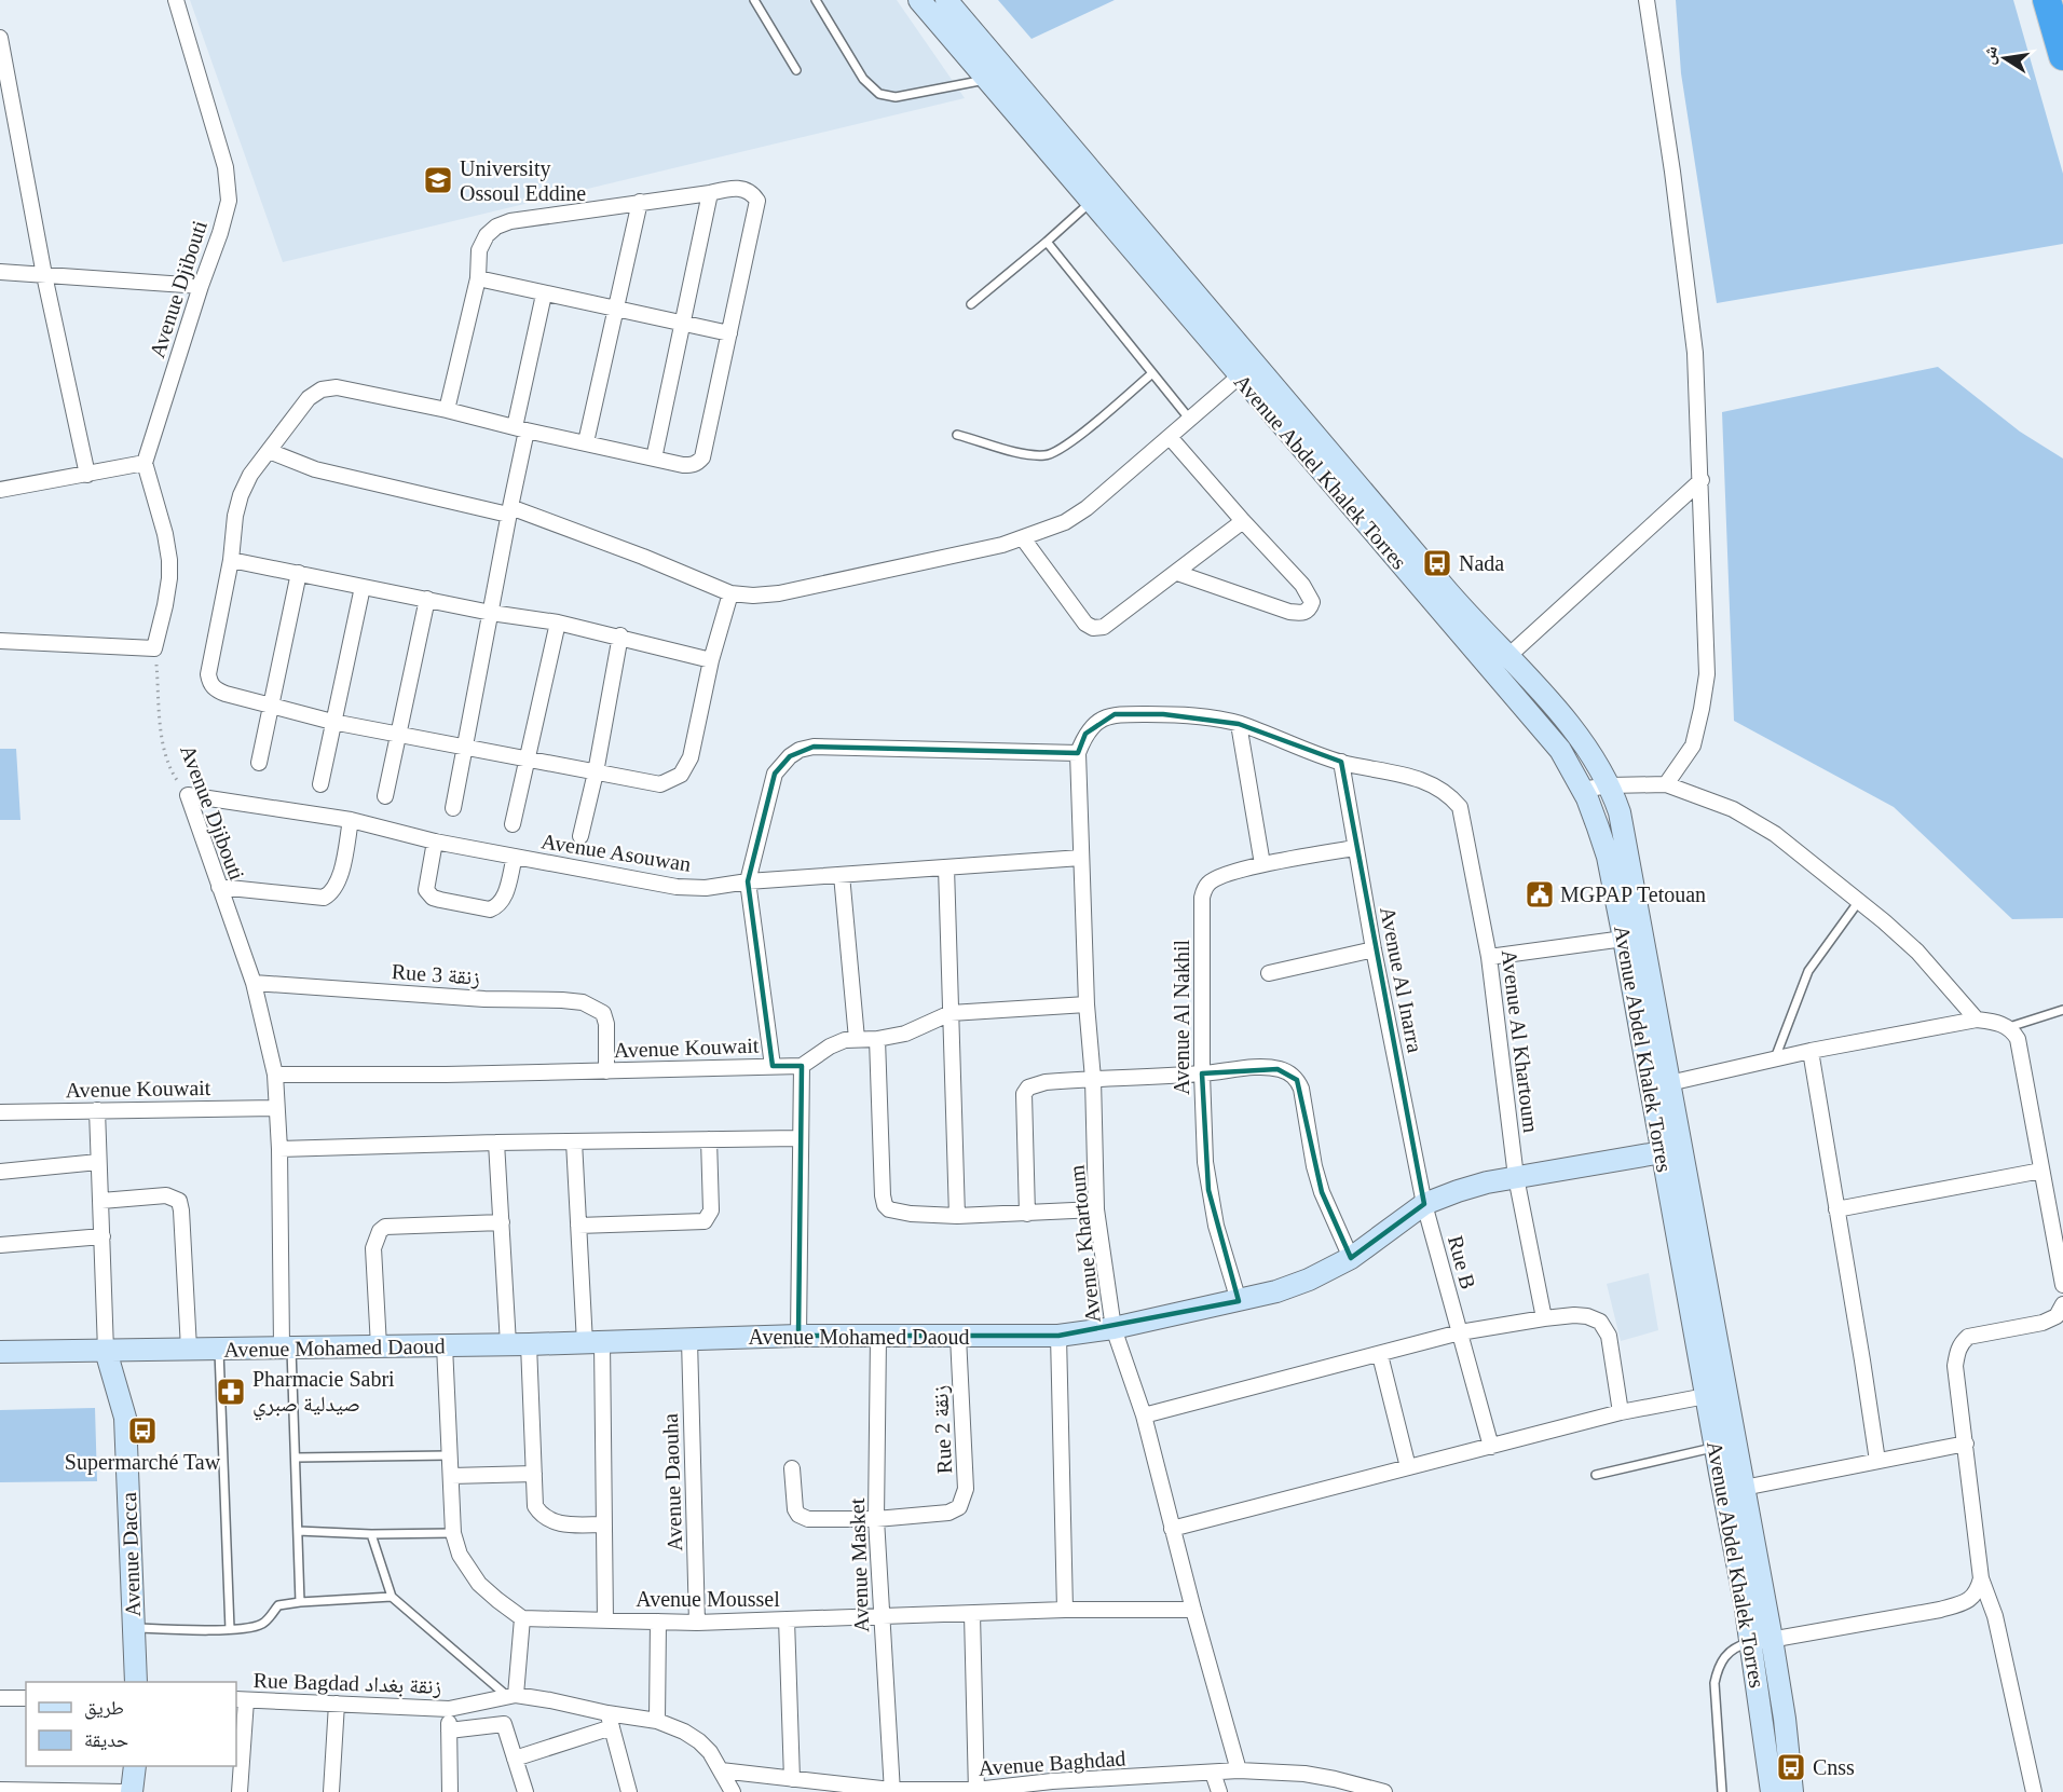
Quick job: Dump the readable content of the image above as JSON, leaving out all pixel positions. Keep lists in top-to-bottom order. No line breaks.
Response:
{"streets":{"main road":["Avenue Abdel Khalek Torres","Avenue Mohamed Daoud","Avenue Dacca"],"street":["Avenue Djibouti","Avenue Asouwan","Rue 3 زنقة","Avenue Al Inarra","Avenue Al Nakhil","Avenue Al Khartoum","Avenue Kouwait","Avenue Khartoum","Rue B","Rue 2 زنقة","Avenue Daouha","Avenue Masket","Avenue Moussel","Rue Bagdad زنقة بغداد","Avenue Baghdad"]},"crossings":[["Avenue Djibouti","Avenue Asouwan"],["Avenue Djibouti","Rue 3 زنقة"],["Avenue Djibouti","Avenue Kouwait"],["Avenue Djibouti","Avenue Mohamed Daoud"],["Avenue Abdel Khalek Torres","Avenue Mohamed Daoud"],["Avenue Asouwan","Avenue Khartoum"],["Rue 3 زنقة","Avenue Kouwait"],["Avenue Al Inarra","Avenue Al Nakhil"],["Avenue Al Inarra","Avenue Al Khartoum"],["Avenue Al Inarra","Rue B"],["Avenue Al Inarra","Avenue Mohamed Daoud"],["Avenue Al Nakhil","Avenue Mohamed Daoud"],["Avenue Al Khartoum","Avenue Mohamed Daoud"],["Avenue Khartoum","Avenue Mohamed Daoud"],["Avenue Khartoum","Avenue Moussel"],["Avenue Khartoum","Avenue Baghdad"],["Rue B","Avenue Mohamed Daoud"],["Avenue Mohamed Daoud","Rue 2 زنقة"],["Avenue Mohamed Daoud","Avenue Daouha"],["Avenue Mohamed Daoud","Avenue Dacca"],["Avenue Mohamed Daoud","Avenue Masket"],["Rue 2 زنقة","Avenue Masket"],["Avenue Daouha","Avenue Moussel"],["Avenue Masket","Avenue Moussel"],["Avenue Masket","Avenue Baghdad"],["Rue Bagdad زنقة بغداد","Avenue Baghdad"]],"places":{"school or university":["University Ossoul Eddine"],"bus stop":["Nada","Supermarché Taw","Cnss"],"public building":["MGPAP Tetouan"],"pharmacy":["Pharmacie Sabri صيدلية صبري"]},"legend":["طريق","حديقة"],"north":"left"}
